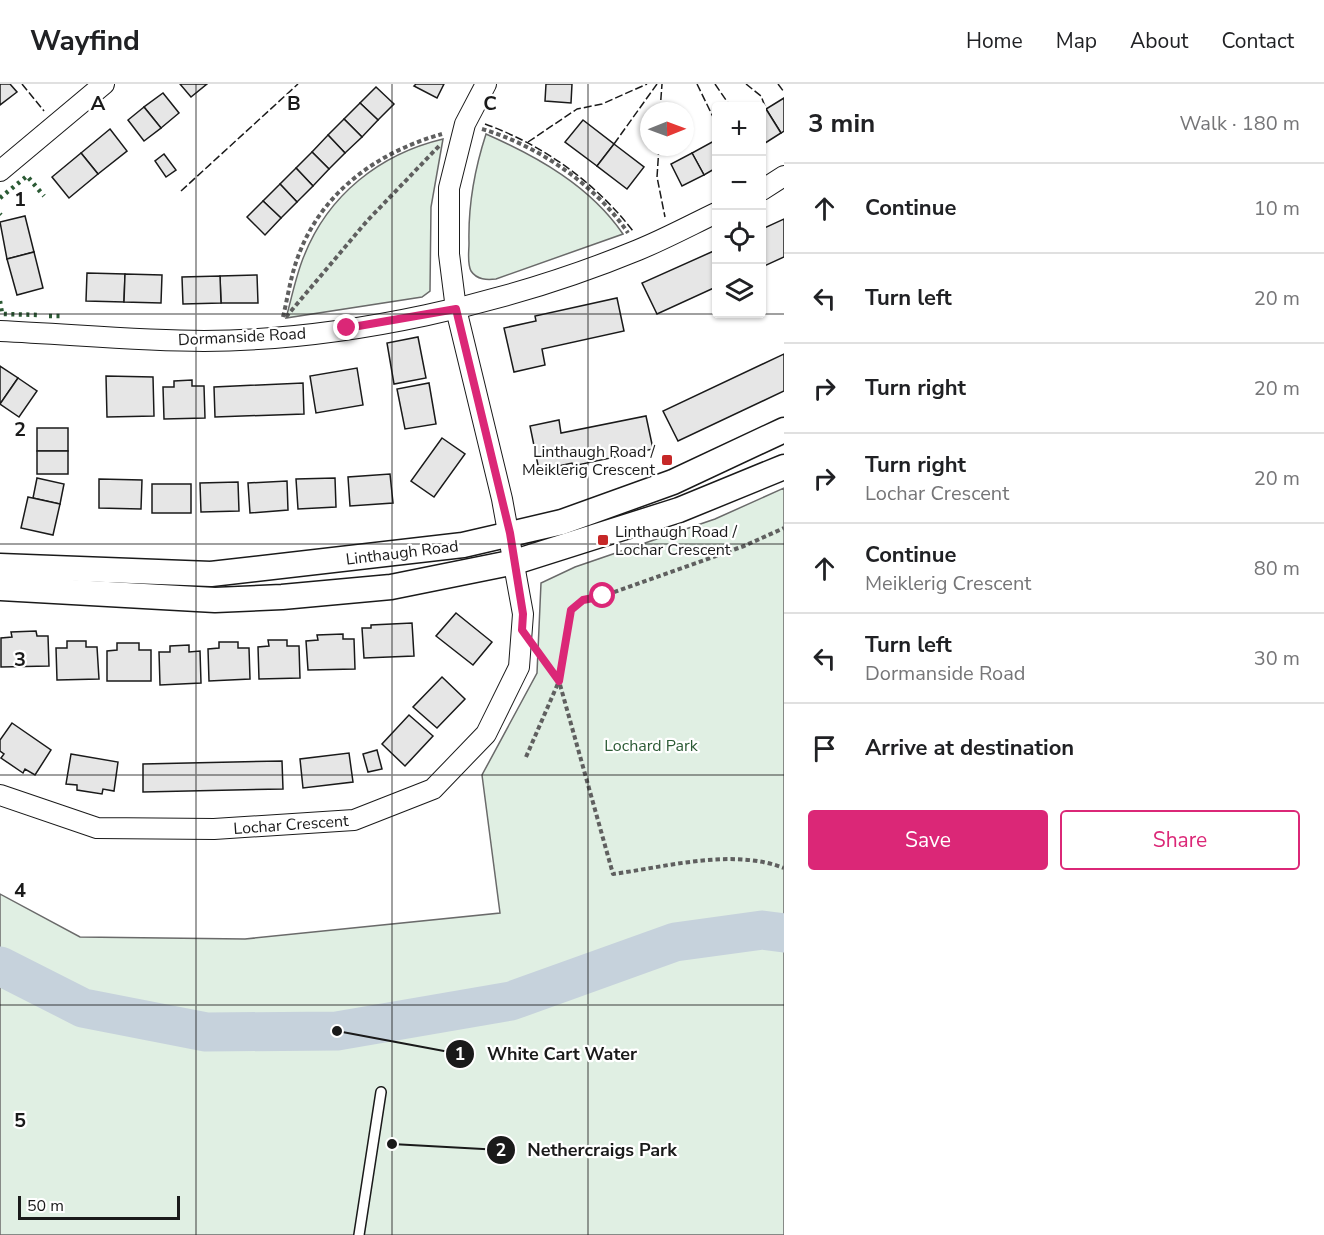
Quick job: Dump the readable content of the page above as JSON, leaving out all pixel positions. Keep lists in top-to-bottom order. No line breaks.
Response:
{"streets":{"street":["Dormanside Road","Linthaugh Road","Lochar Crescent"]},"crossings":[["Dormanside Road","Lochar Crescent"],["Linthaugh Road","Lochar Crescent"]],"parks":["Lochard Park"],"places":{"transit":["Linthaugh Road / Meiklerig Crescent","Linthaugh Road / Lochar Crescent"],"other":["White Cart Water","Nethercraigs Park"]},"scale_bar":"50 m","north":"right","page":{"header":"Wayfind","nav":["Home","Map","About","Contact"],"heading":["3 min","Walk · 180 m"],"map_buttons":["+","−"],"list":[["Continue","10 m"],["Turn left","20 m"],["Turn right","20 m"],["Turn right","Lochar Crescent","20 m"],["Continue","Meiklerig Crescent","80 m"],["Turn left","Dormanside Road","30 m"],"Arrive at destination"],"buttons":["Save","Share"],"scale":"50 m"},"grid":{"columns":["A","B","C"],"rows":["1","2","3","4","5"]}}
